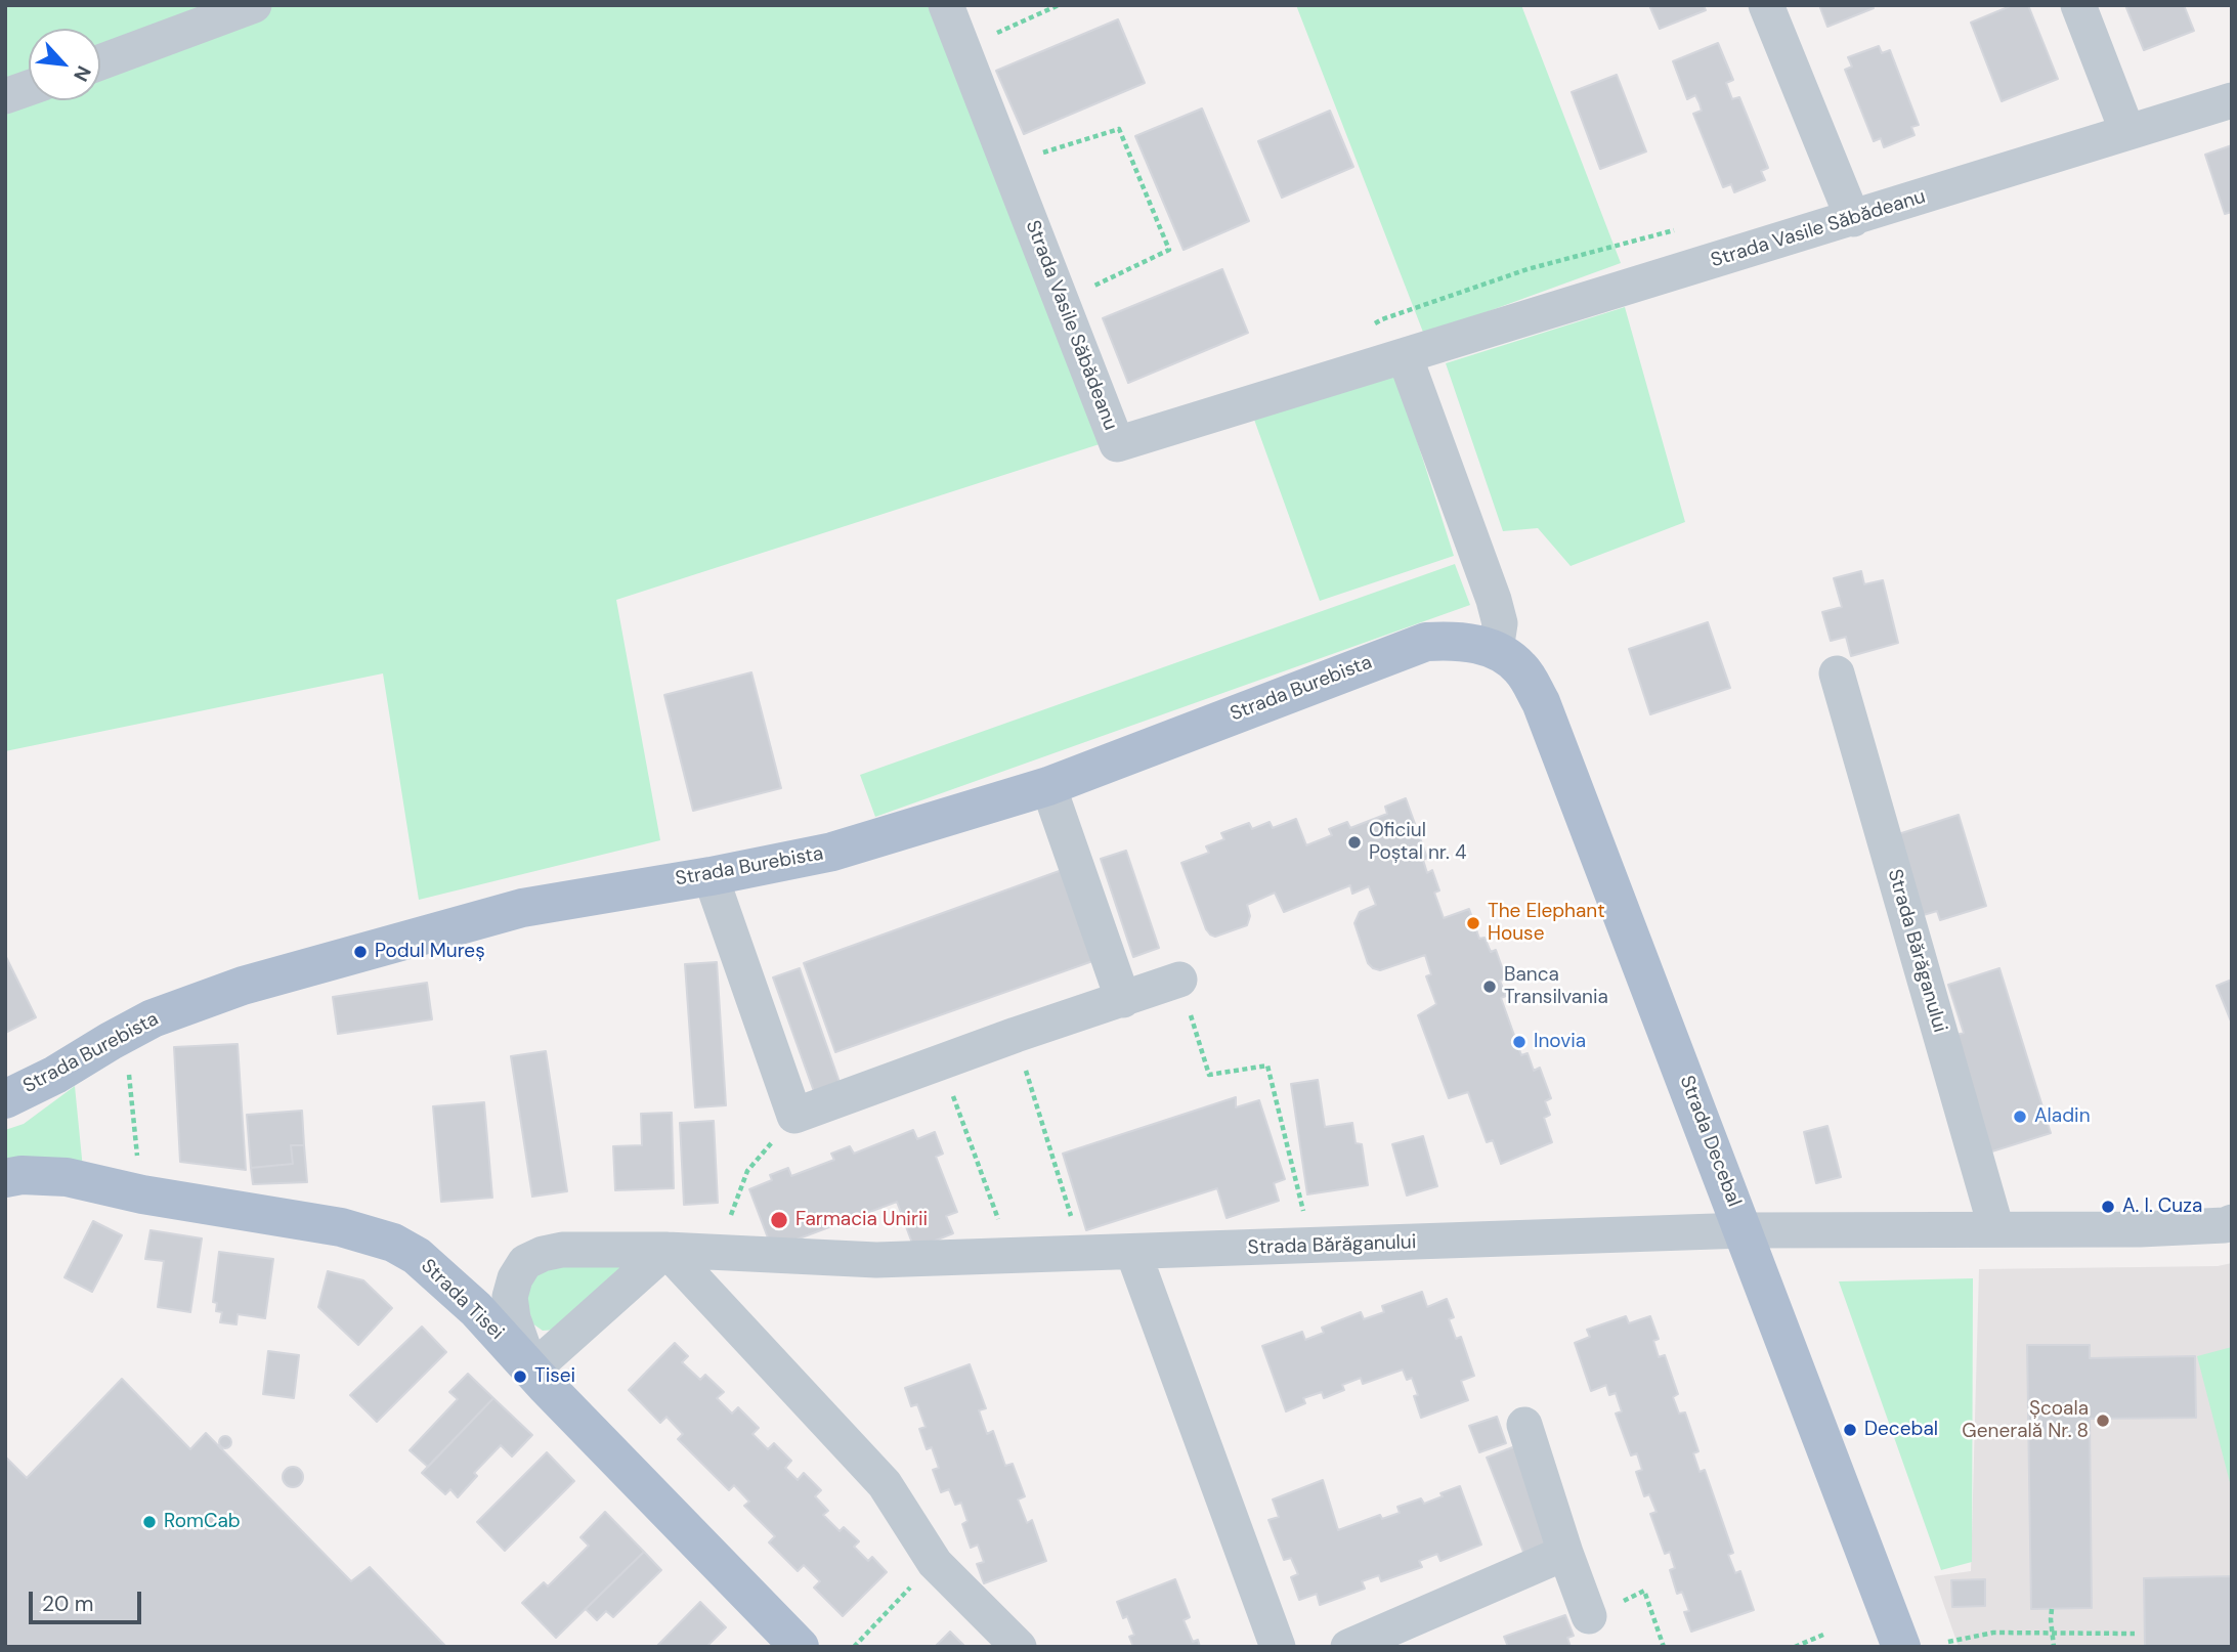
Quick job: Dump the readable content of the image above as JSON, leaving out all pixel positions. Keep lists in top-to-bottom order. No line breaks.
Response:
{"streets":{"main road":["Strada Burebista","Strada Decebal","Strada Tisei"],"street":["Strada Vasile Săbădeanu","Strada Bărăganului"]},"crossings":[["Strada Burebista","Strada Decebal"],["Strada Bărăganului","Strada Decebal"],["Strada Bărăganului","Strada Tisei"]],"places":["Oficiul Poștal nr. 4","The Elephant House","Podul Mureș","Banca Transilvania","Inovia","Aladin","A. I. Cuza","Farmacia Unirii","Tisei","Școala Generală Nr. 8","Decebal","RomCab"],"scale_bar":"20 m","north":"bottom right"}
